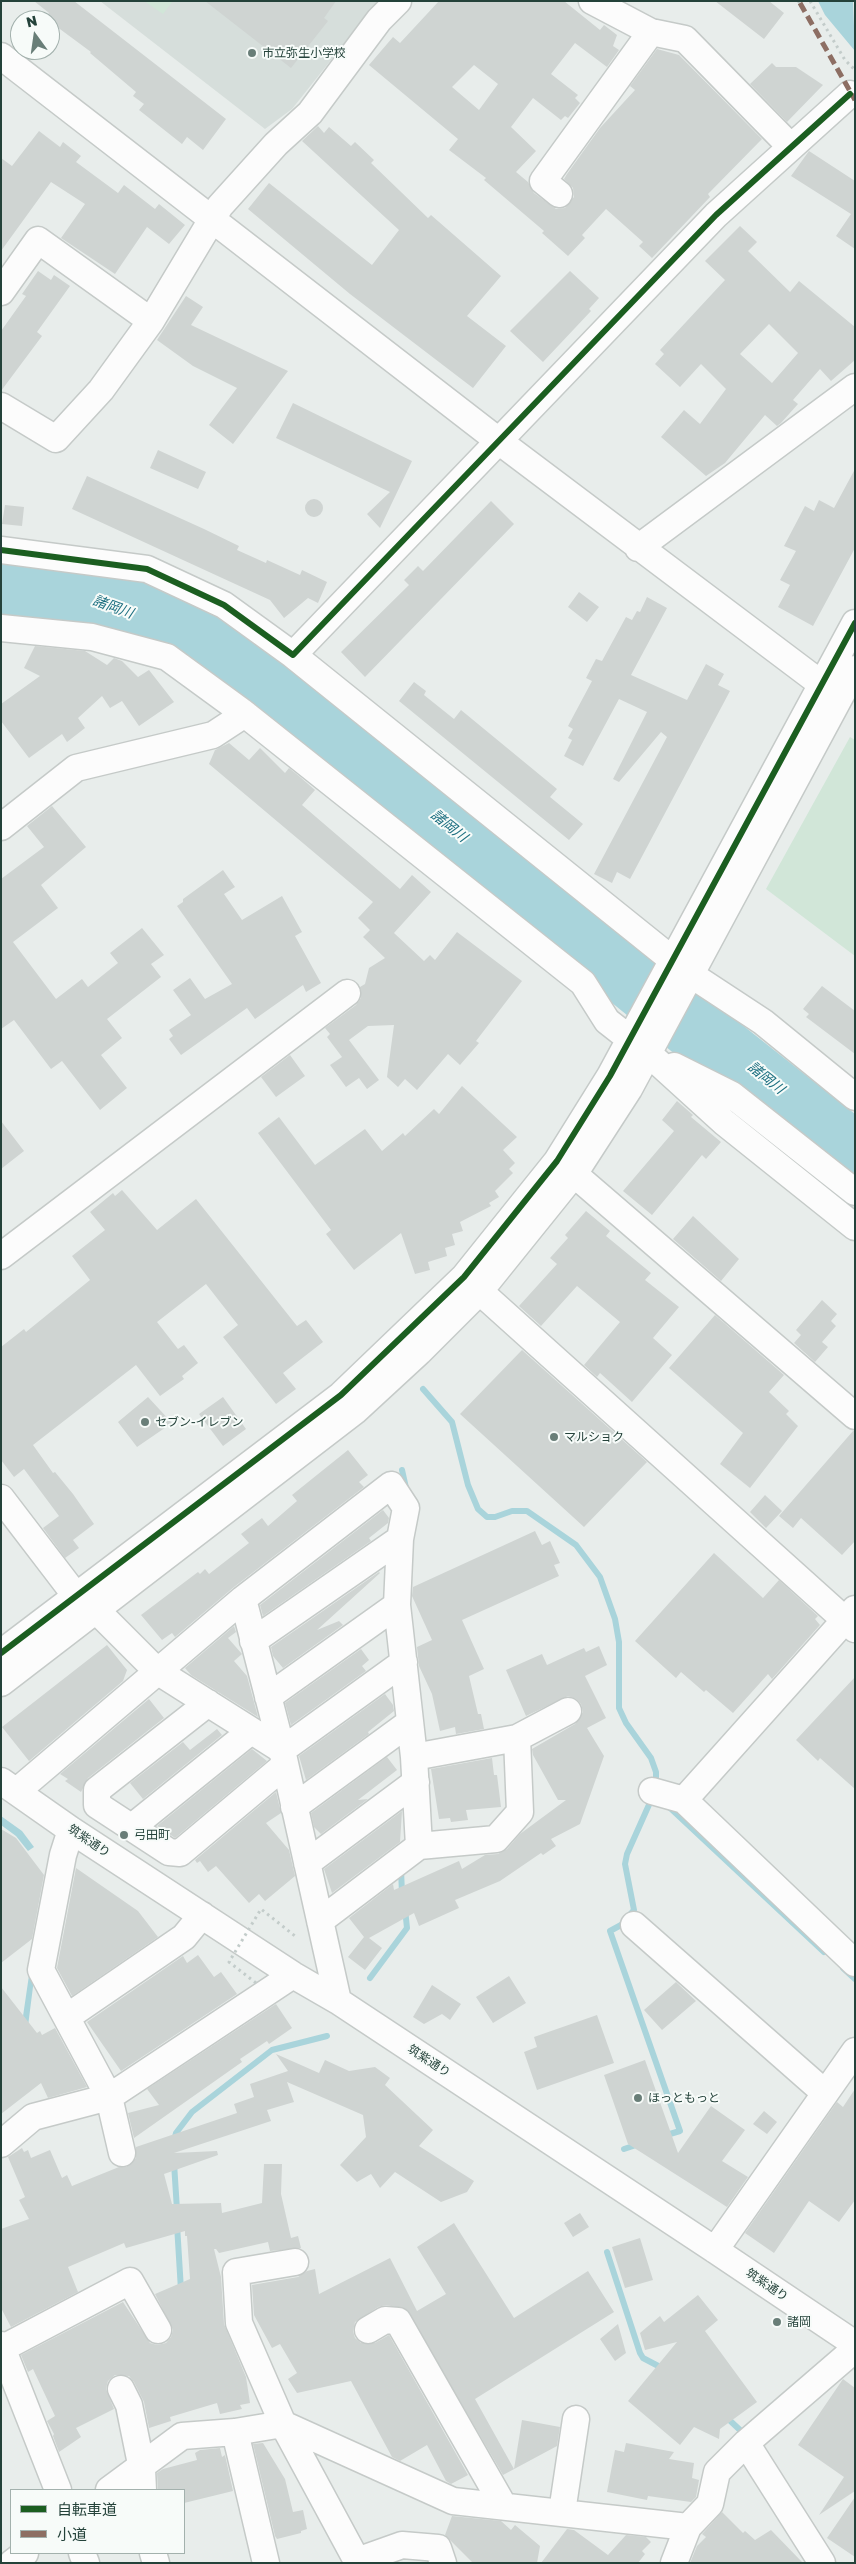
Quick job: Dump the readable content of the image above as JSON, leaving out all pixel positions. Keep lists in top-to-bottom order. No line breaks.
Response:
{"streets":{"street":["筑紫通り"]},"water":["諸岡川"],"places":["市立弥生小学校","セブン-イレブン","マルショク","弓田町","ほっともっと","諸岡"],"legend":["自転車道","小道"],"north":"top"}
